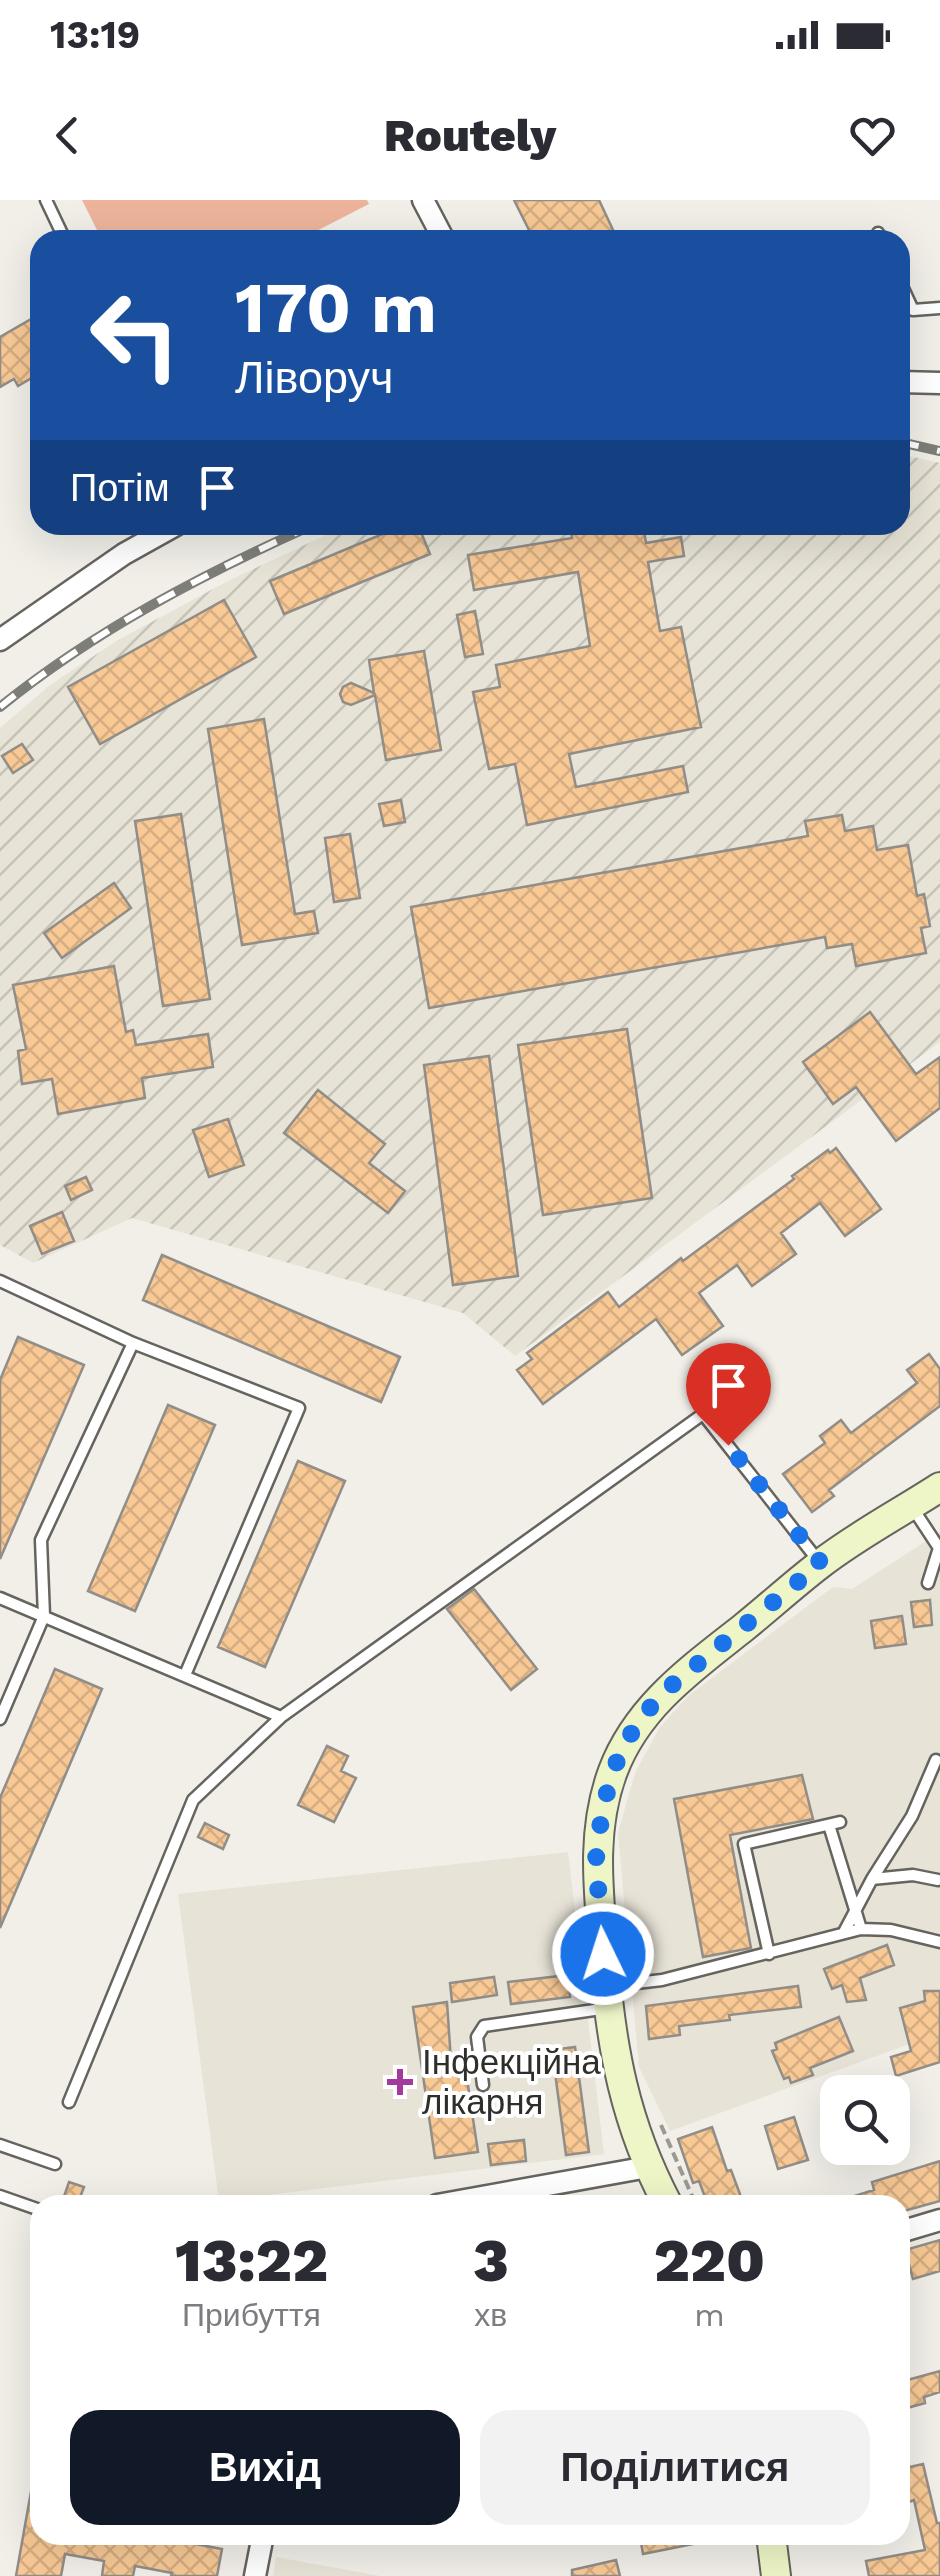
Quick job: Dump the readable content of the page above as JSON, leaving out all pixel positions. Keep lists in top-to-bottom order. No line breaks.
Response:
{"places":{"health":["Інфекційна лікарня"]},"page":{"status":"13:19","header":"Routely","turn":["170 m","Ліворуч"],"then":"Потім","eta":["13:22","Прибуття","3","хв","220","m"],"buttons":["Вихід","Поділитися"]}}
